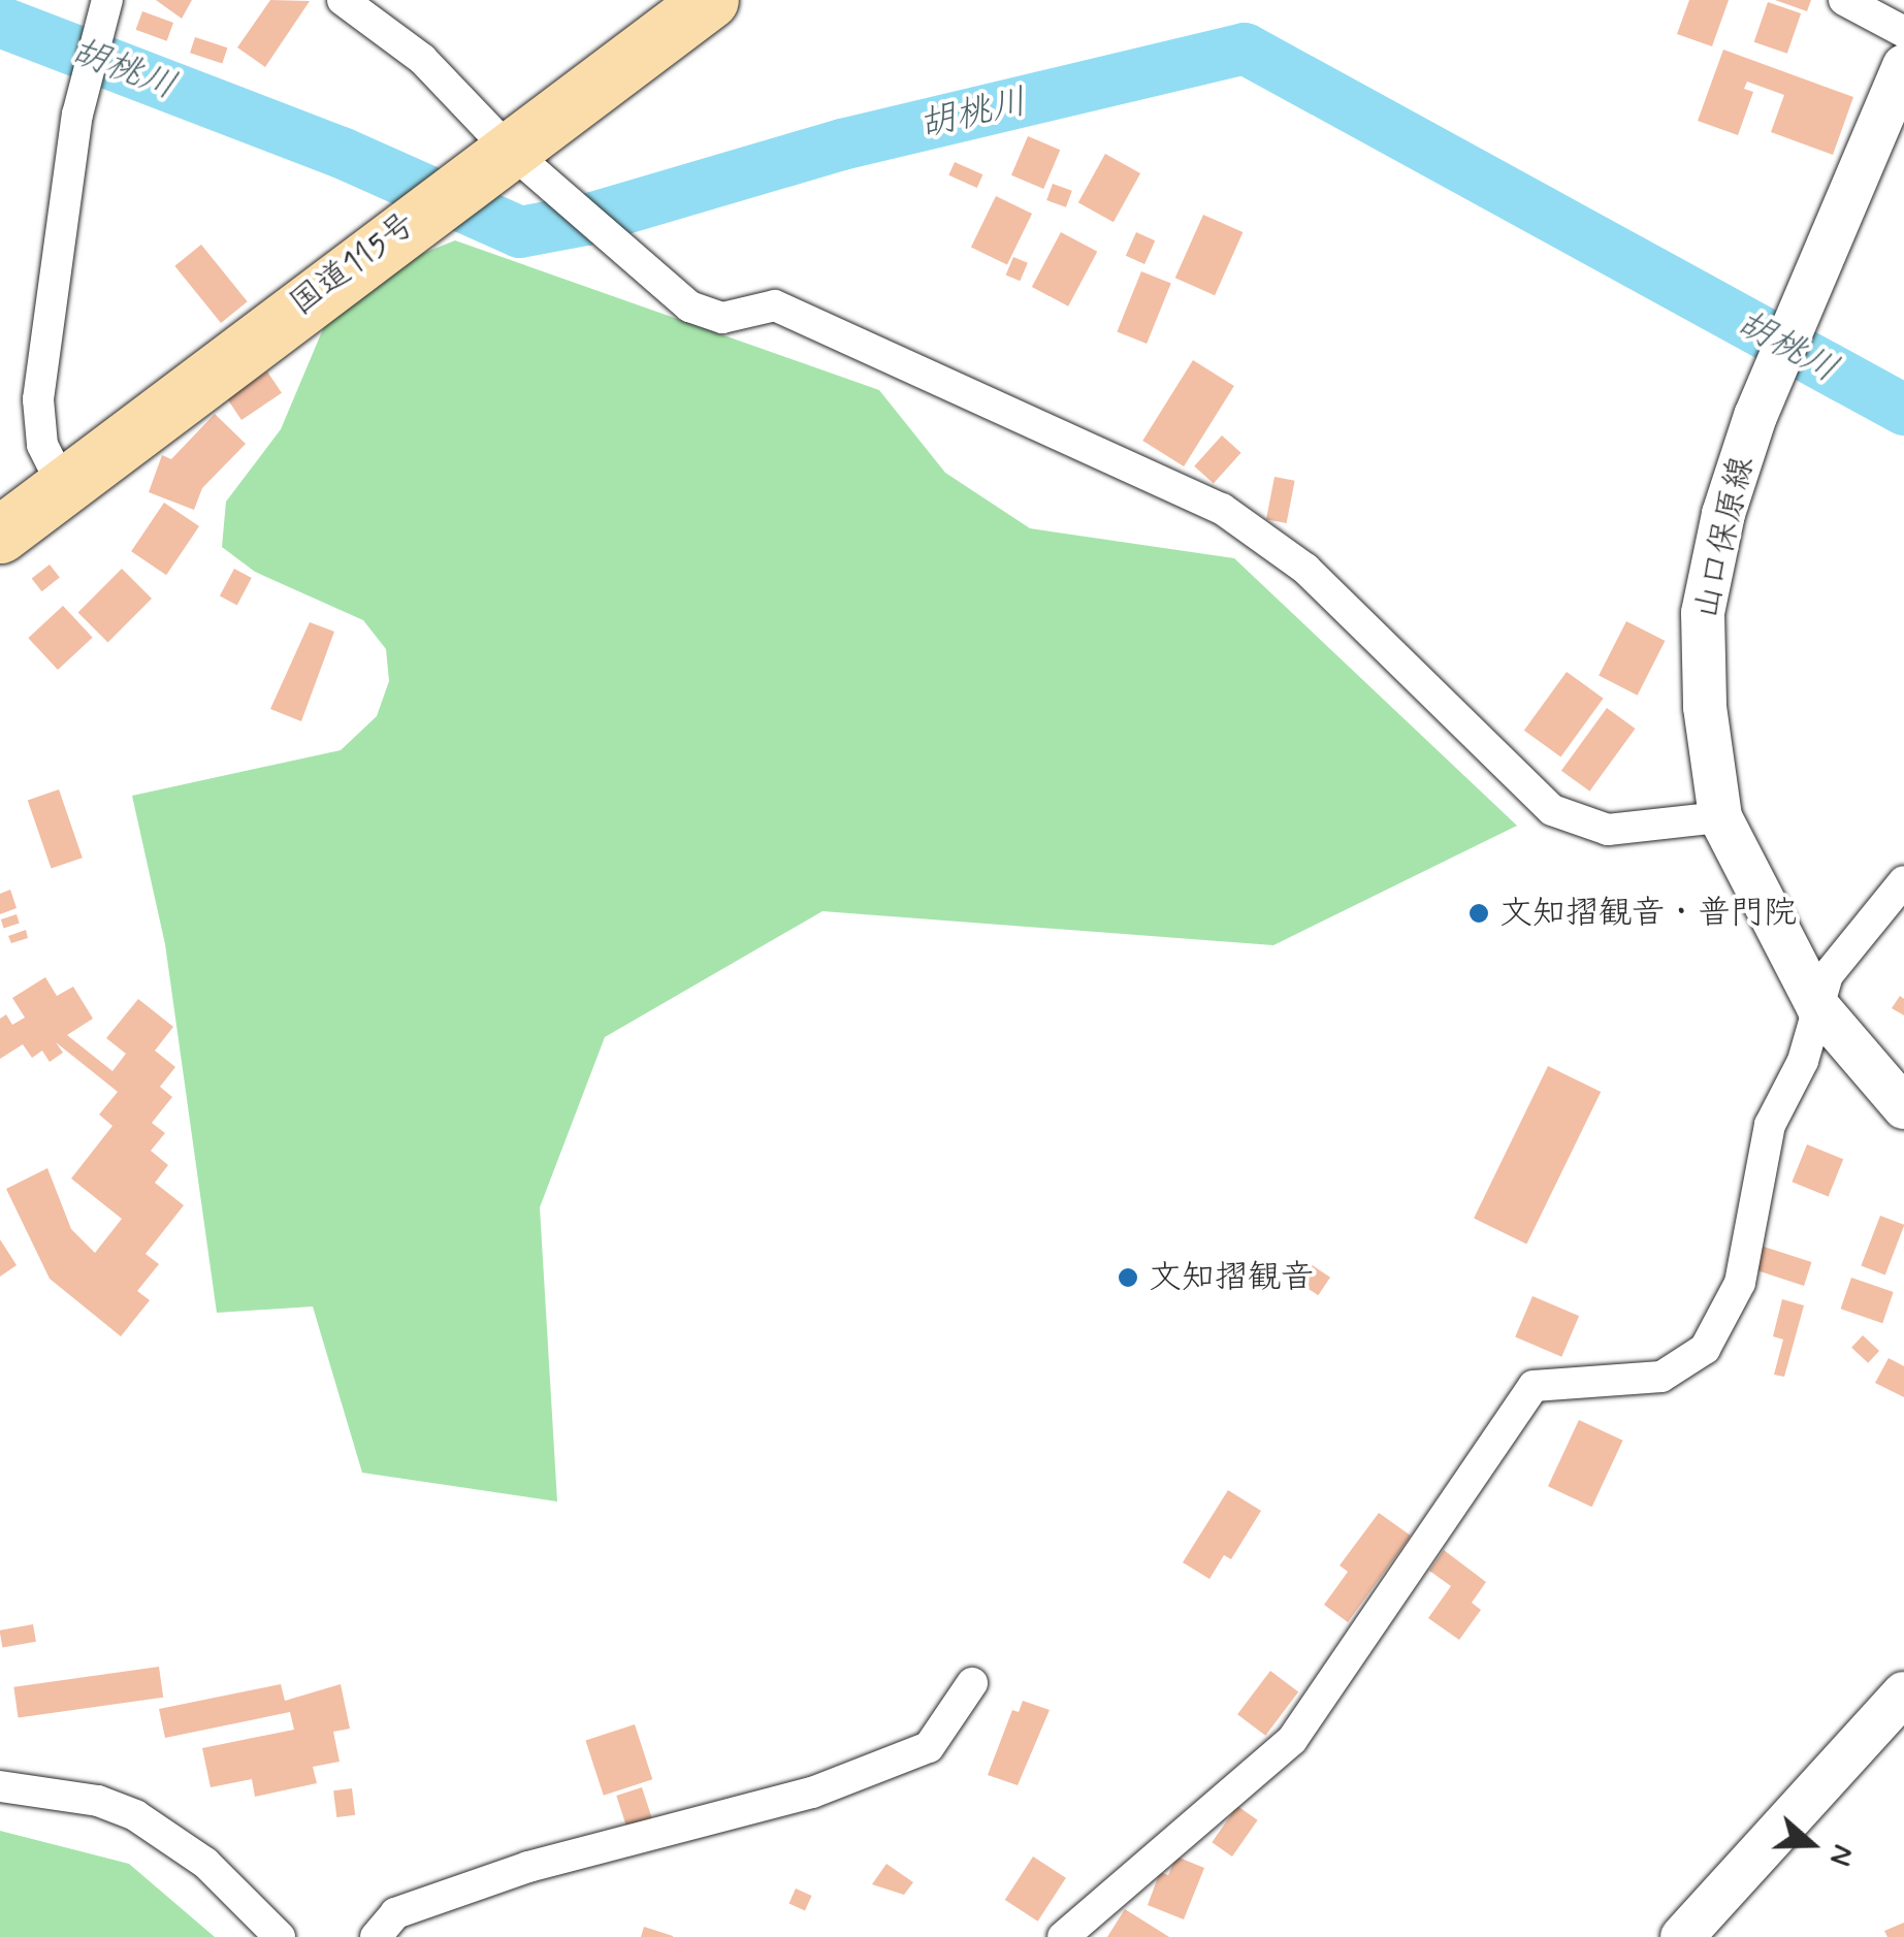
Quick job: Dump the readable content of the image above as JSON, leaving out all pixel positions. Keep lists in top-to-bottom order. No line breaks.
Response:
{"streets":{"highway":["国道115号"],"main road":["山口保原線"]},"water":["胡桃川"],"places":["文知摺観音・普門院","文知摺観音"],"north":"right"}
